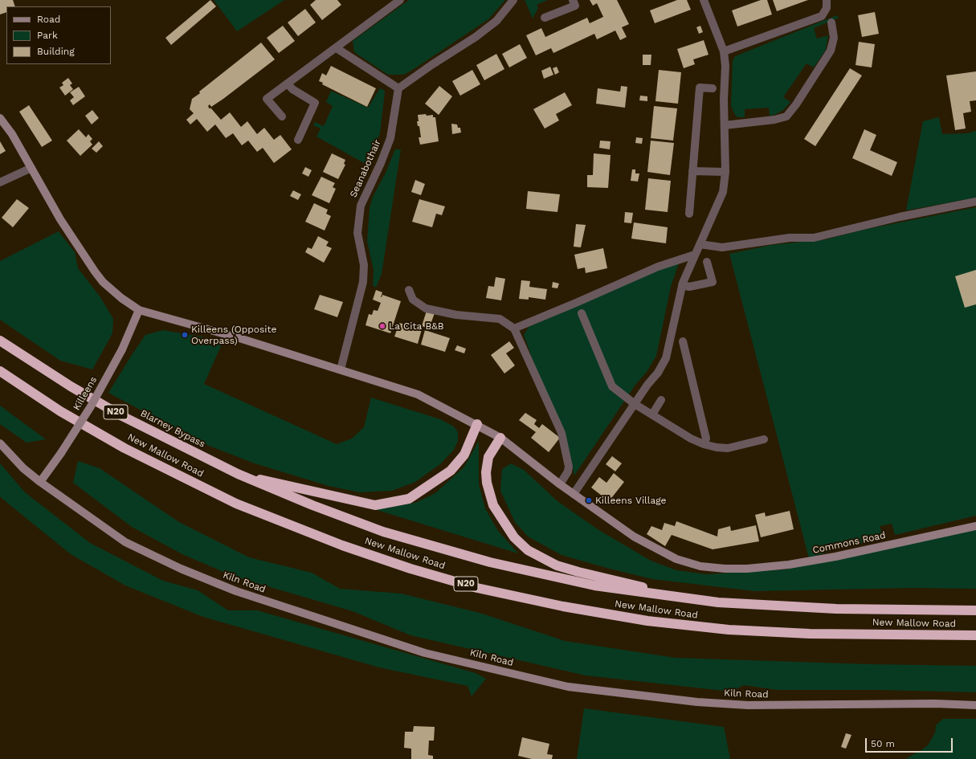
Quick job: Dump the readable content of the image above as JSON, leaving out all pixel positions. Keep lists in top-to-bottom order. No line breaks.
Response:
{"streets":{"highway":["N20","Blarney Bypass","New Mallow Road"],"street":["Seanabothair","Killeens","Commons Road","Kiln Road"]},"crossings":[["Seanabothair","Commons Road"],["Killeens","Commons Road"],["Killeens","Kiln Road"],["N20","Blarney Bypass"],["N20","New Mallow Road"],["N20","Commons Road"],["Blarney Bypass","New Mallow Road"]],"places":["La Cita B&B","Killeens (Opposite Overpass)","Killeens Village"],"legend":["Road","Park","Building"],"scale_bar":"50 m"}
